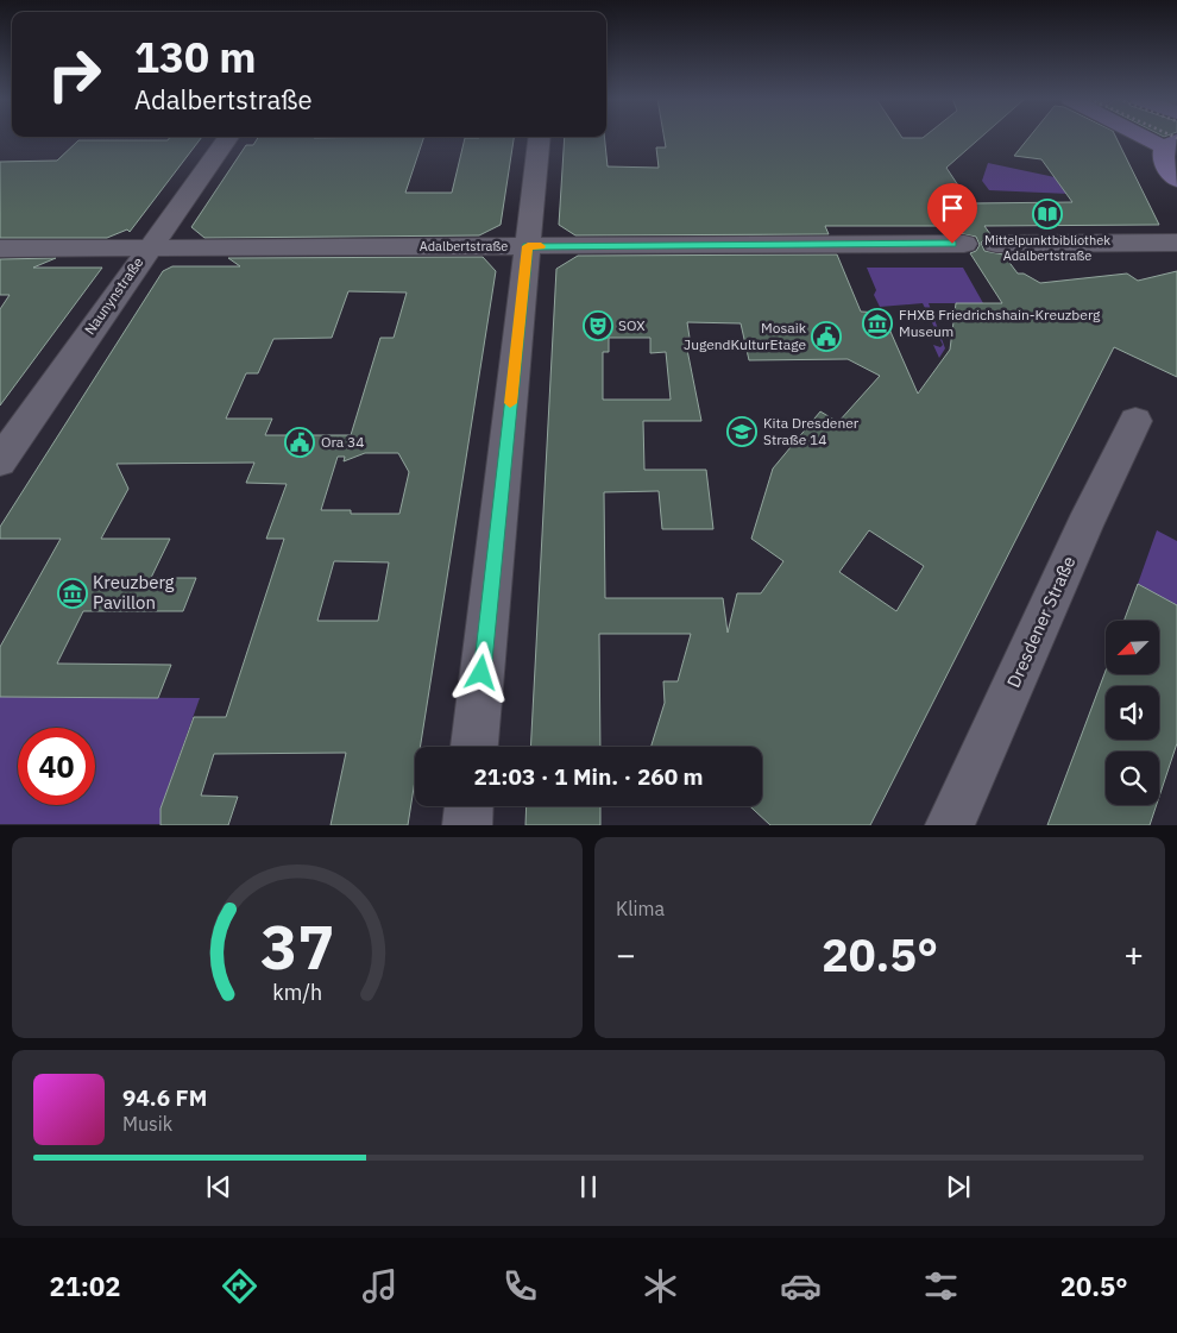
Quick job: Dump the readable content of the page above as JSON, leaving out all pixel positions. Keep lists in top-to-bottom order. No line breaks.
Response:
{"streets":{"street":["Adalbertstraße","Naunynstraße","Dresdener Straße"]},"crossings":[["Adalbertstraße","Naunynstraße"]],"places":{"library":["Mittelpunktbibliothek Adalbertstraße"],"museum":["FHXB Friedrichshain-Kreuzberg Museum","Kreuzberg Pavillon"],"theatre":["SOX"],"public building":["Mosaik JugendKulturEtage","Ora 34"],"school or university":["Kita Dresdener Straße 14"]},"north":"bottom left","page":{"turn":["130 m","Adalbertstraße"],"limit":"40","trip":"21:03 · 1 Min. · 260 m","tile":"Klima","heat":["−","20.5°","+"],"song":["94.6 FM","Musik"],"tabs":["21:02","20.5°"],"gauge":["37","km/h"]}}
